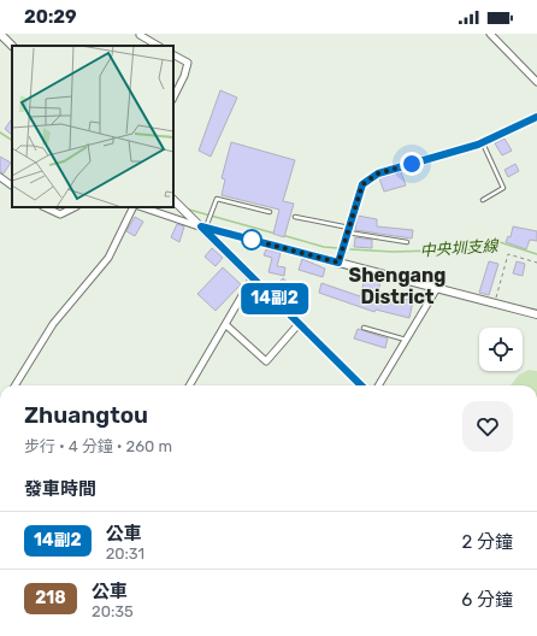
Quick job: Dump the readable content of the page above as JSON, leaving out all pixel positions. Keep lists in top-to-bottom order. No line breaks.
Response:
{"districts":["Shengang District"],"water":["中央圳支線"],"lines":["bus line 14副2"],"page":{"status":"20:29","on_map":"14副2","heading":[["Zhuangtou","步行 · 4 分鐘 · 260 m"],"發車時間"],"list":[{"mark":"14副2","name":"公車","note":"20:31","value":"2 分鐘"},{"mark":"218","name":"公車","note":"20:35","value":"6 分鐘"}]}}
